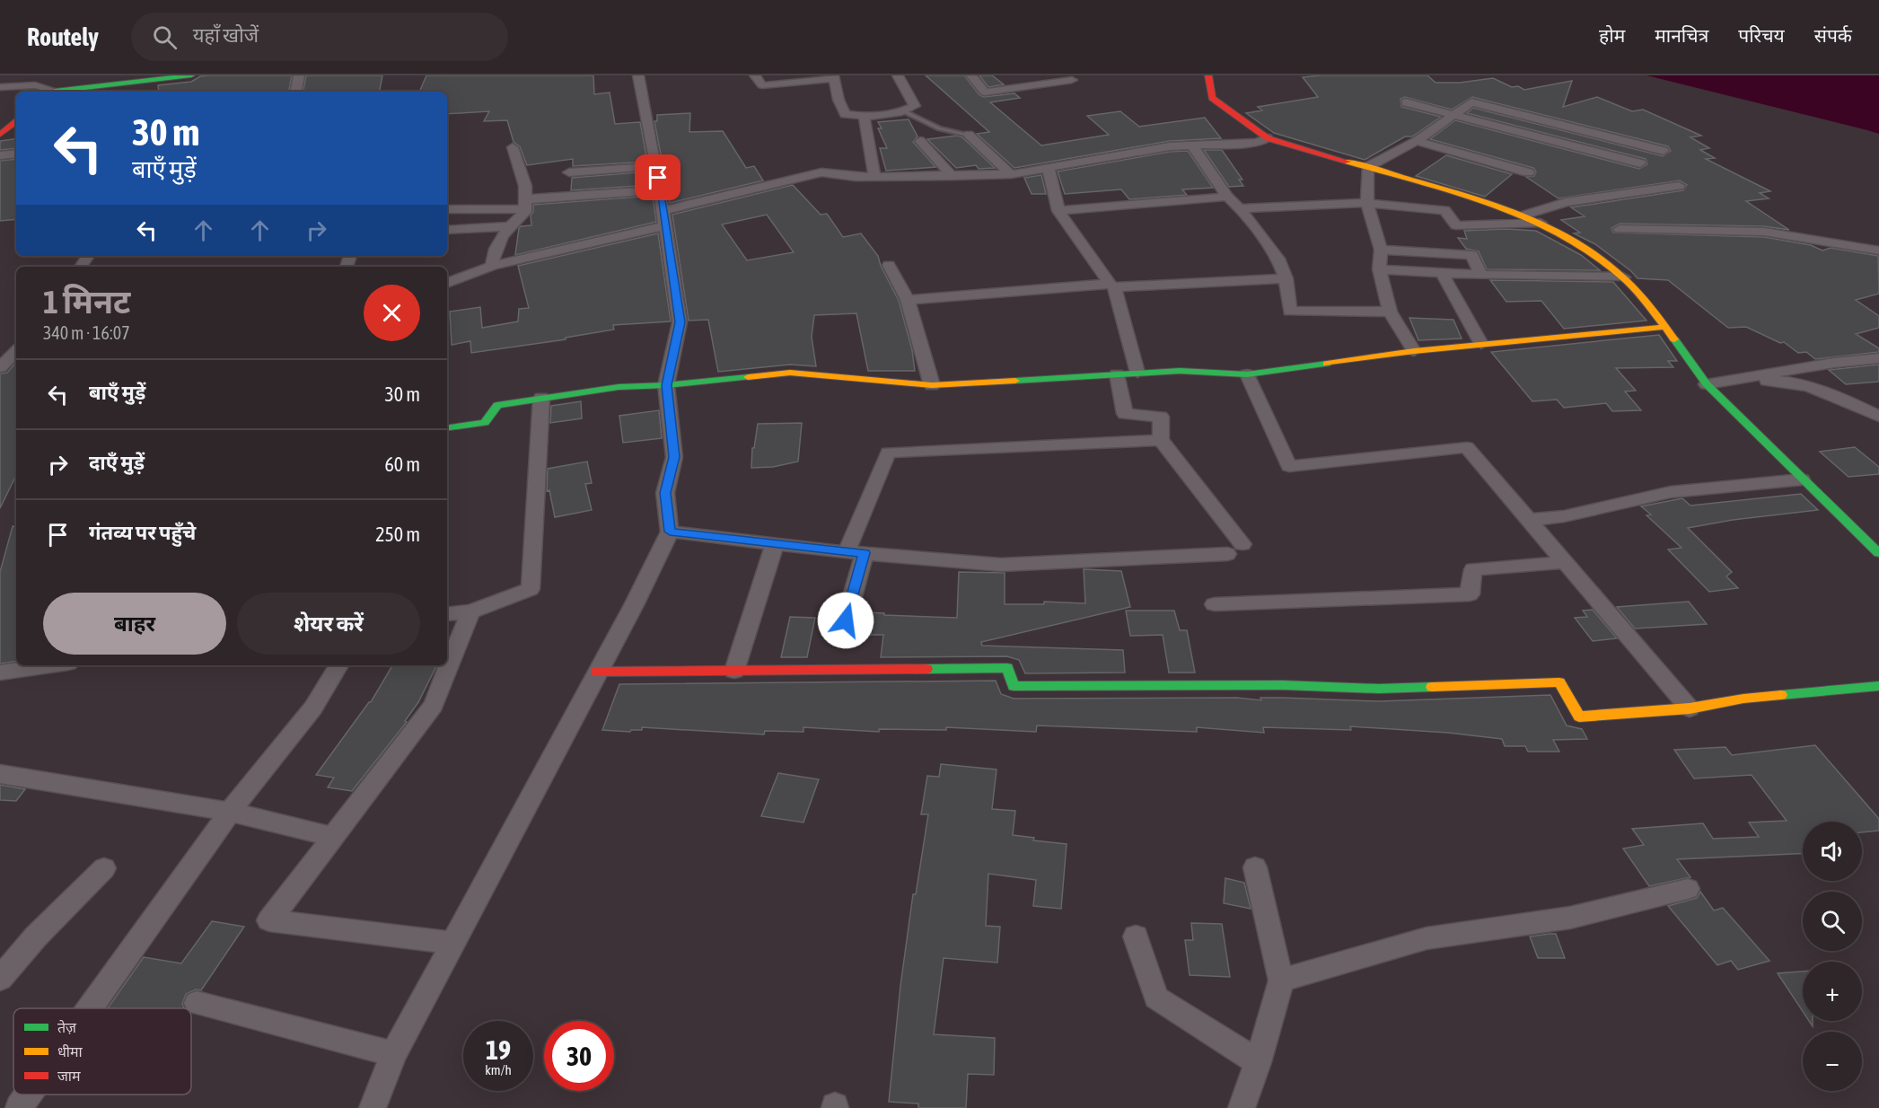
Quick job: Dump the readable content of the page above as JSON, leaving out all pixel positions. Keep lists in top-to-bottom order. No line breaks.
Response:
{"legend":["तेज़","धीमा","जाम"],"page":{"header":"Routely","search":"यहाँ खोजें","nav":["होम","मानचित्र","परिचय","संपर्क"],"turn":["30 m","बाएँ मुड़ें"],"heading":["1 मिनट","340 m · 16:07"],"list":[{"name":"बाएँ मुड़ें","value":"30 m"},{"name":"दाएँ मुड़ें","value":"60 m"},{"name":"गंतव्य पर पहुँचे","value":"250 m"}],"buttons":["बाहर","शेयर करें"],"map_buttons":["+","−"],"speed":"19 km/h","limit":"30"}}
